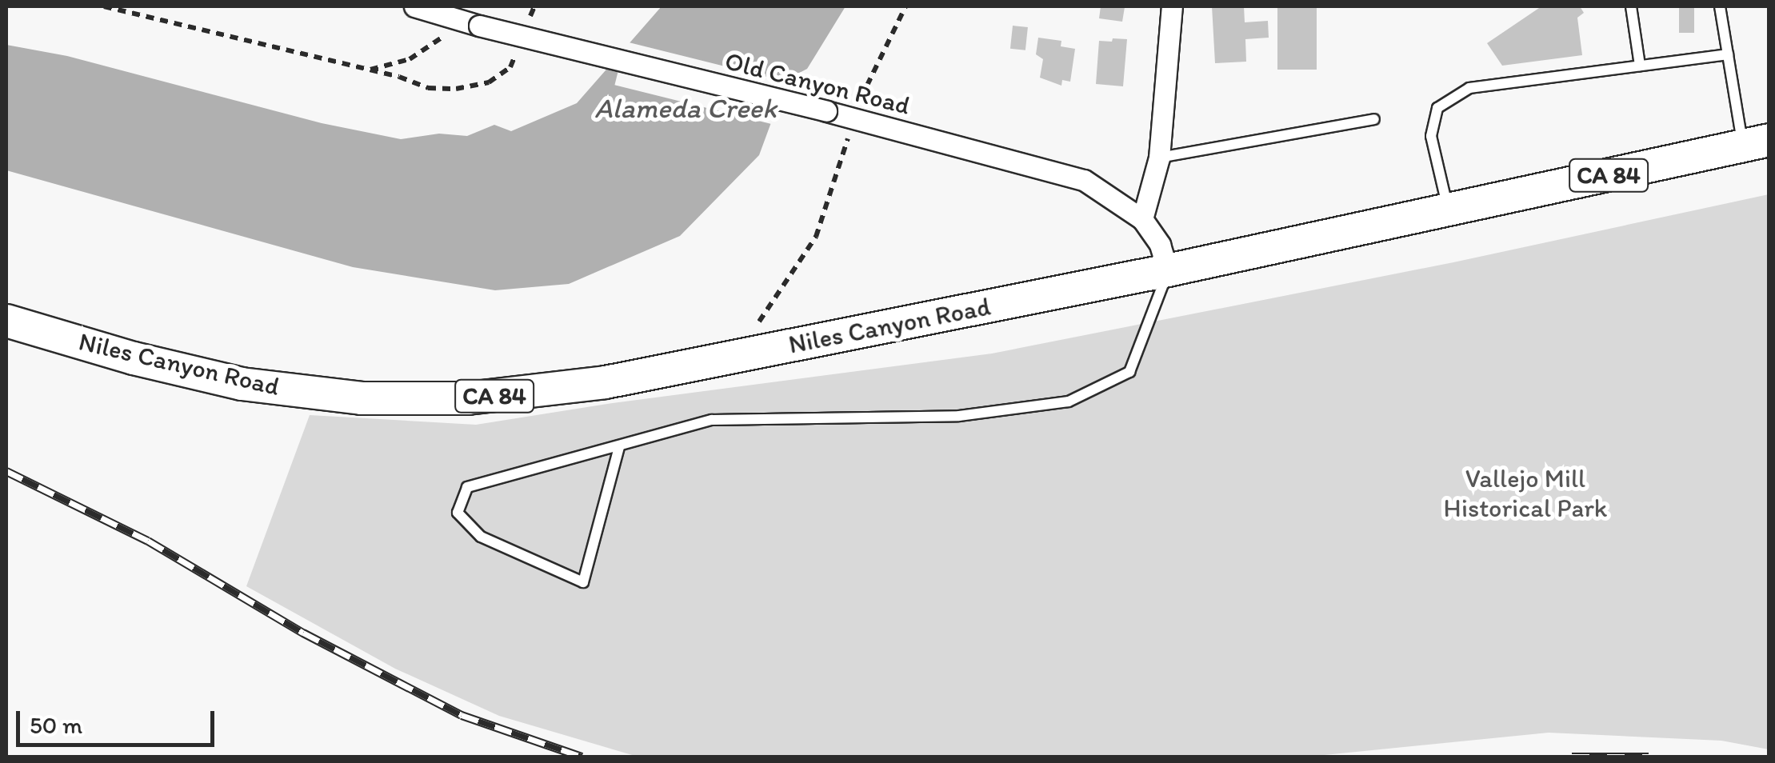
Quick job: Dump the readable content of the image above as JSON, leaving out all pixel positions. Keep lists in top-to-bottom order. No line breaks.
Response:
{"streets":{"main road":["CA 84","Niles Canyon Road"],"street":["Old Canyon Road"]},"crossings":[["Old Canyon Road","Niles Canyon Road"]],"water":["Alameda Creek"],"parks":["Vallejo Mill Historical Park"],"scale_bar":"50 m"}
